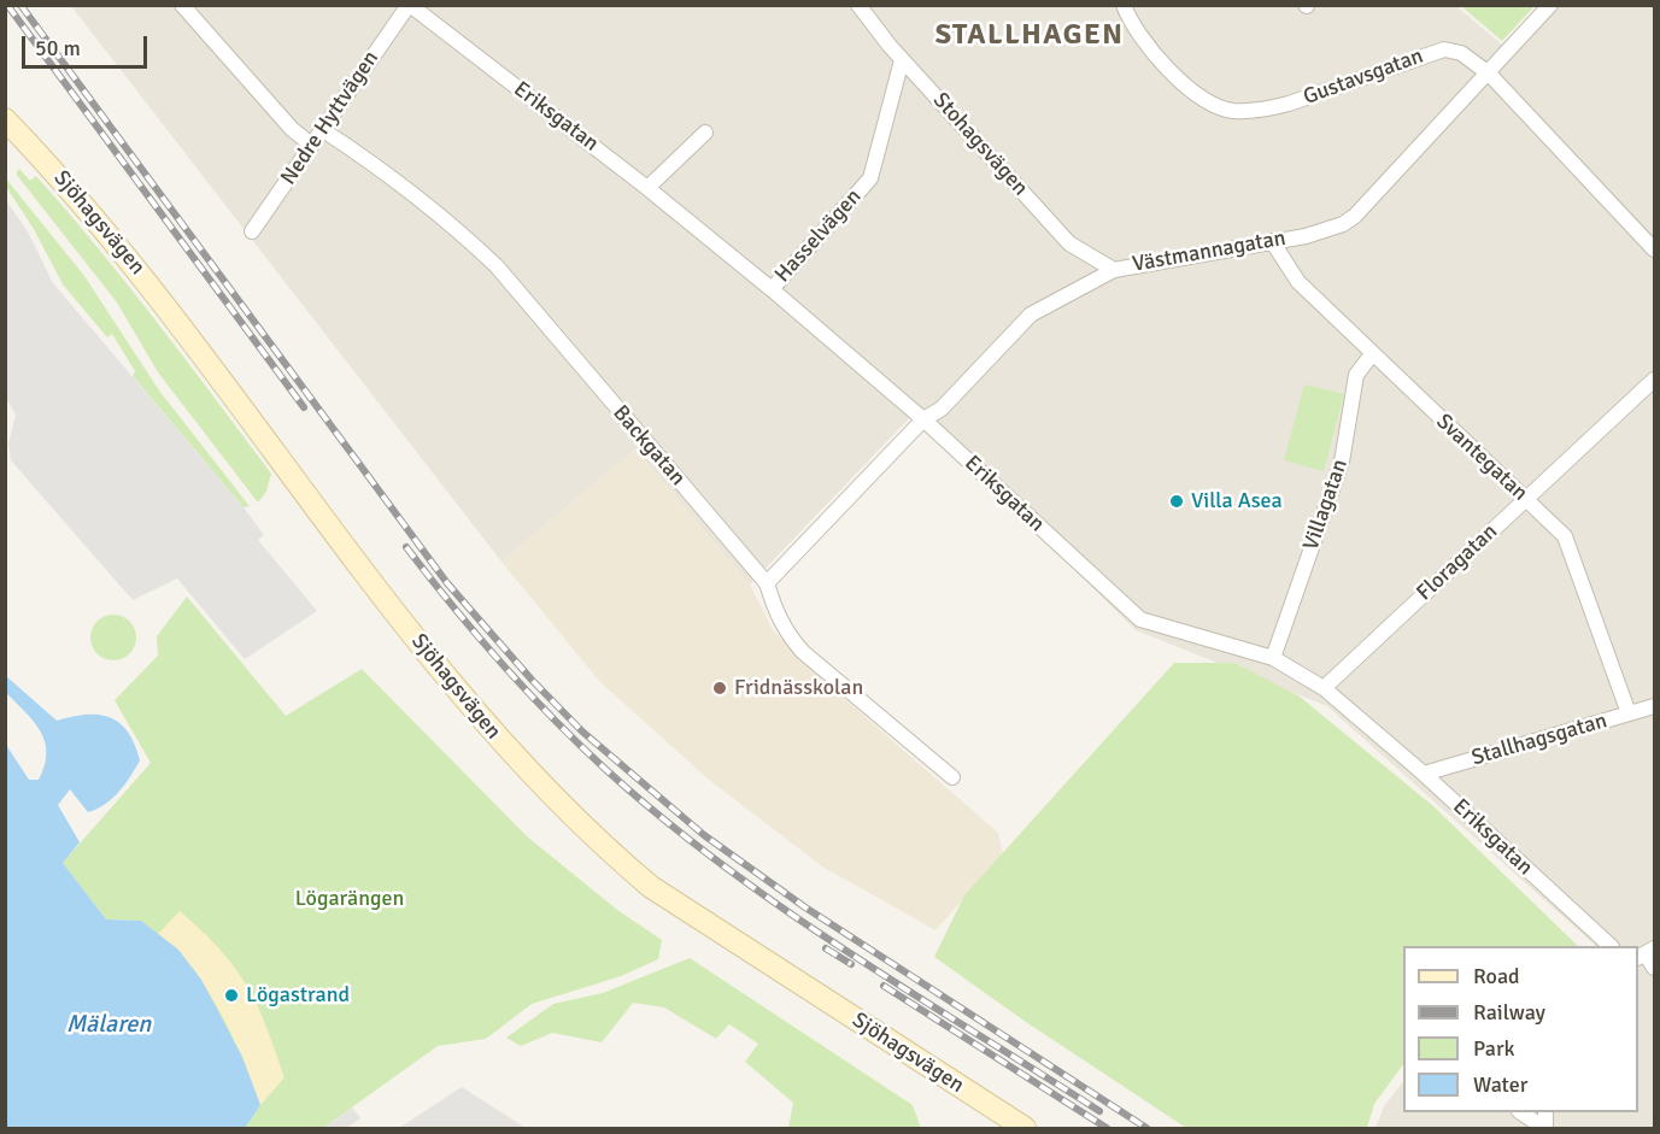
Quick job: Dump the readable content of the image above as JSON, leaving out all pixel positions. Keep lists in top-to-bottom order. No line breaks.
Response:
{"streets":{"main road":["Sjöhagsvägen"],"street":["Gustavsgatan","Eriksgatan","Nedre Hyttvägen","Stohagsvägen","Hasselvägen","Västmannagatan","Backgatan","Svantegatan","Villagatan","Floragatan","Stallhagsgatan"]},"crossings":[["Gustavsgatan","Västmannagatan"],["Eriksgatan","Nedre Hyttvägen"],["Eriksgatan","Hasselvägen"],["Eriksgatan","Västmannagatan"],["Eriksgatan","Villagatan"],["Eriksgatan","Floragatan"],["Eriksgatan","Stallhagsgatan"],["Nedre Hyttvägen","Backgatan"],["Stohagsvägen","Hasselvägen"],["Stohagsvägen","Västmannagatan"],["Västmannagatan","Backgatan"],["Västmannagatan","Svantegatan"],["Svantegatan","Villagatan"],["Svantegatan","Floragatan"],["Svantegatan","Stallhagsgatan"]],"districts":["STALLHAGEN"],"water":["Mälaren"],"parks":["Lögarängen"],"places":["Villa Asea","Fridnässkolan","Lögastrand"],"legend":["Road","Railway","Park","Water"],"scale_bar":"50 m"}
